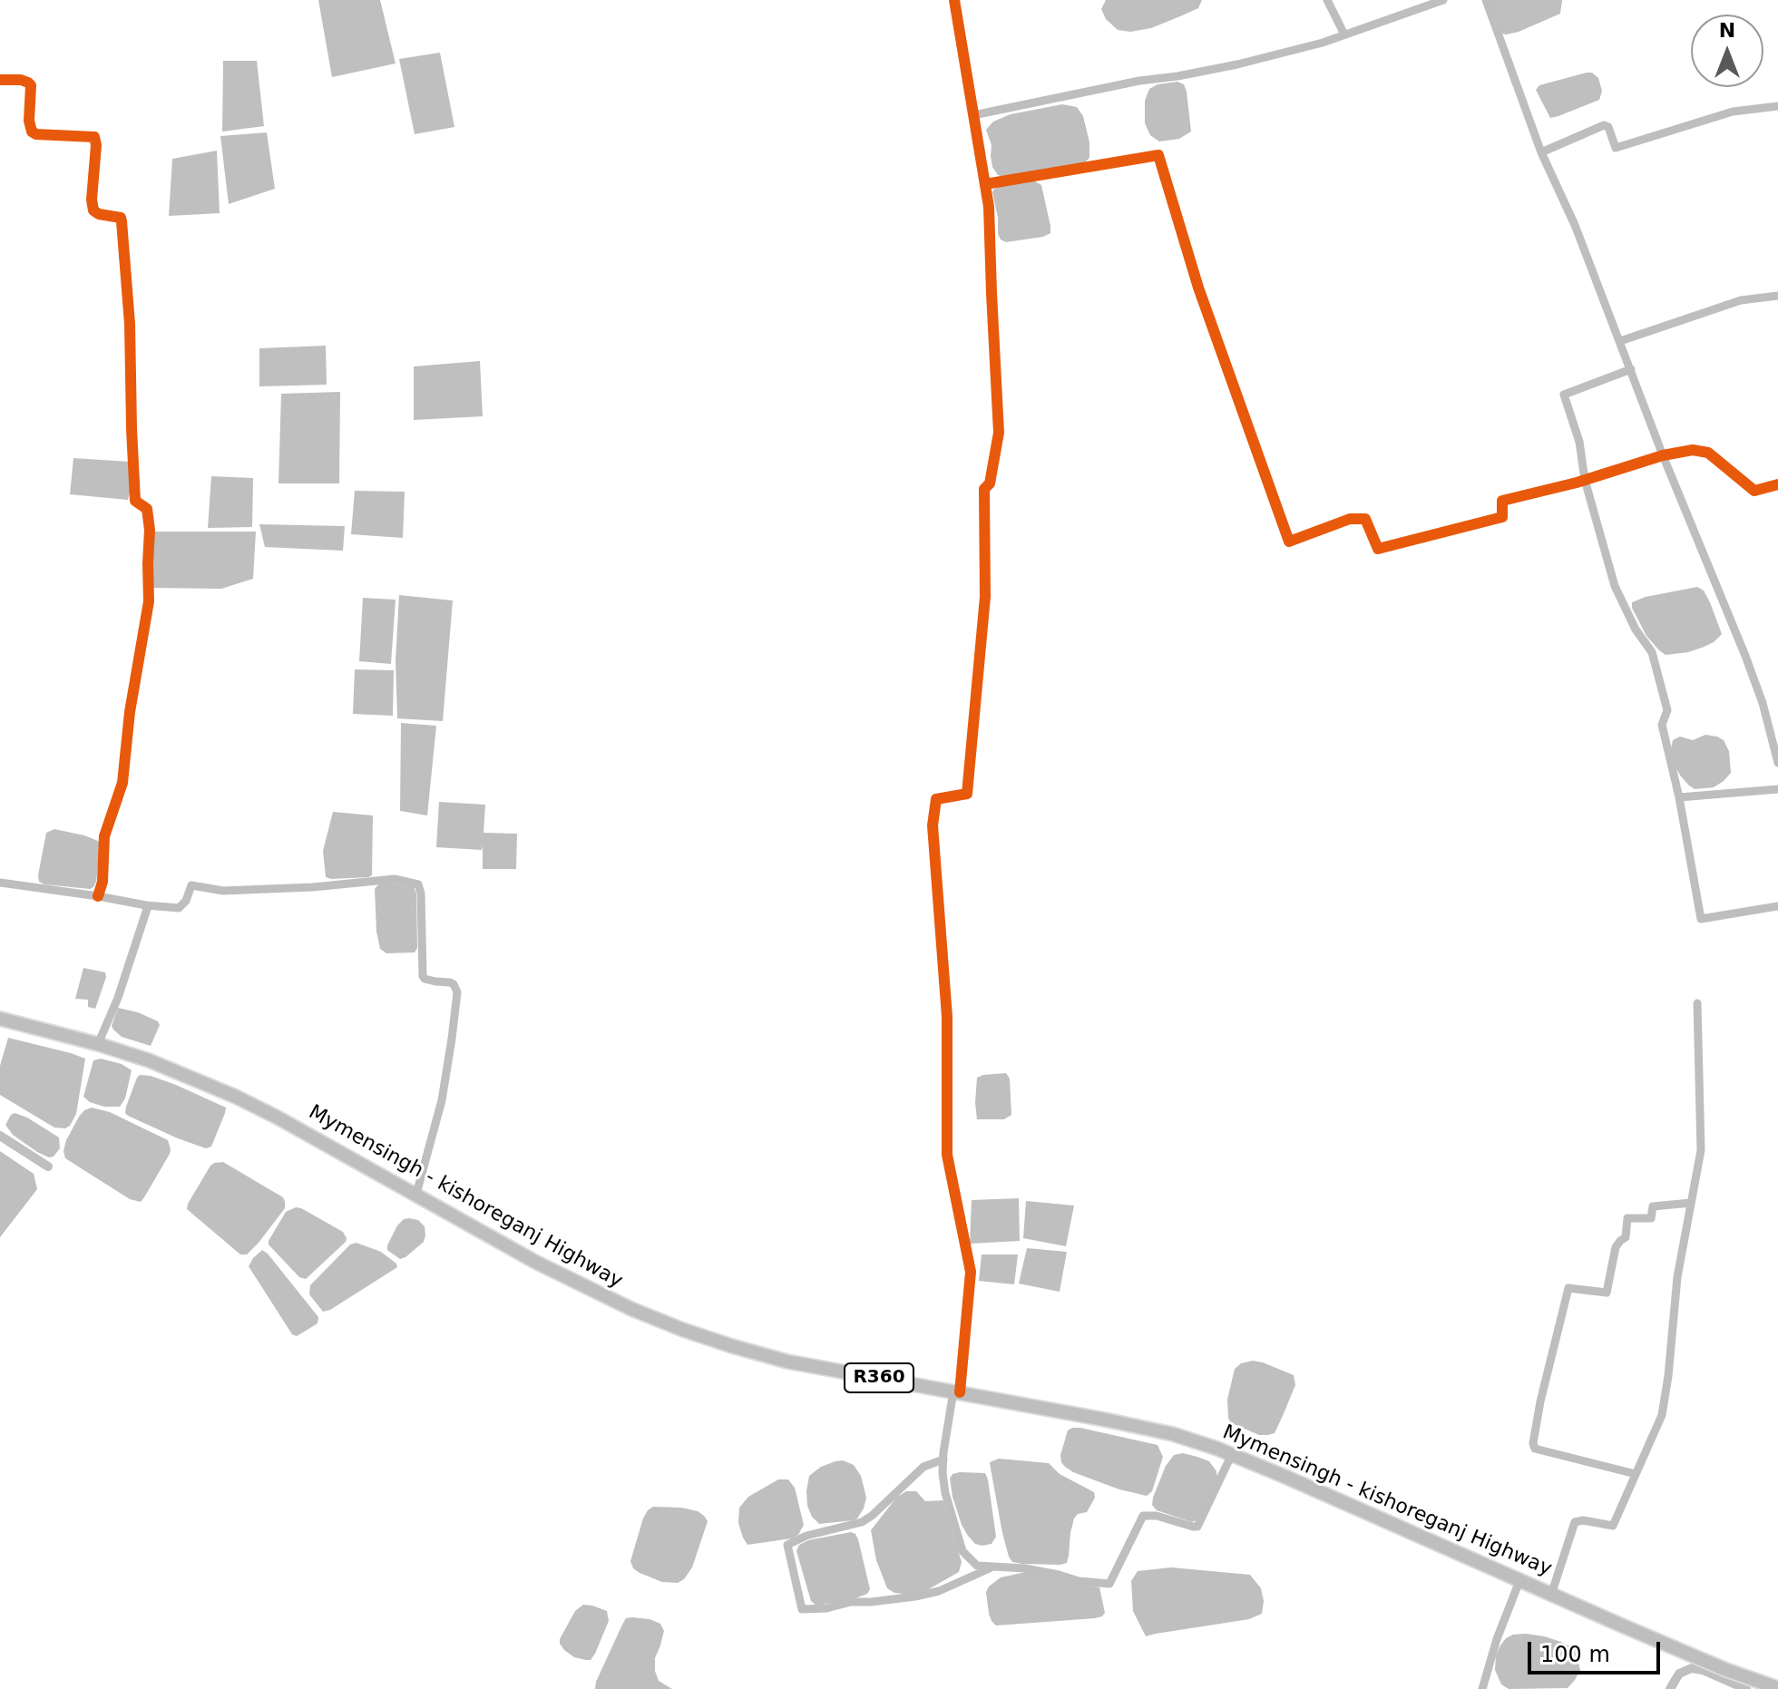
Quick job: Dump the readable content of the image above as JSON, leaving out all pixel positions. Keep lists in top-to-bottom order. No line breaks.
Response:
{"streets":{"main road":["Mymensingh - kishoreganj Highway","R360"]},"scale_bar":"100 m","north":"top"}
